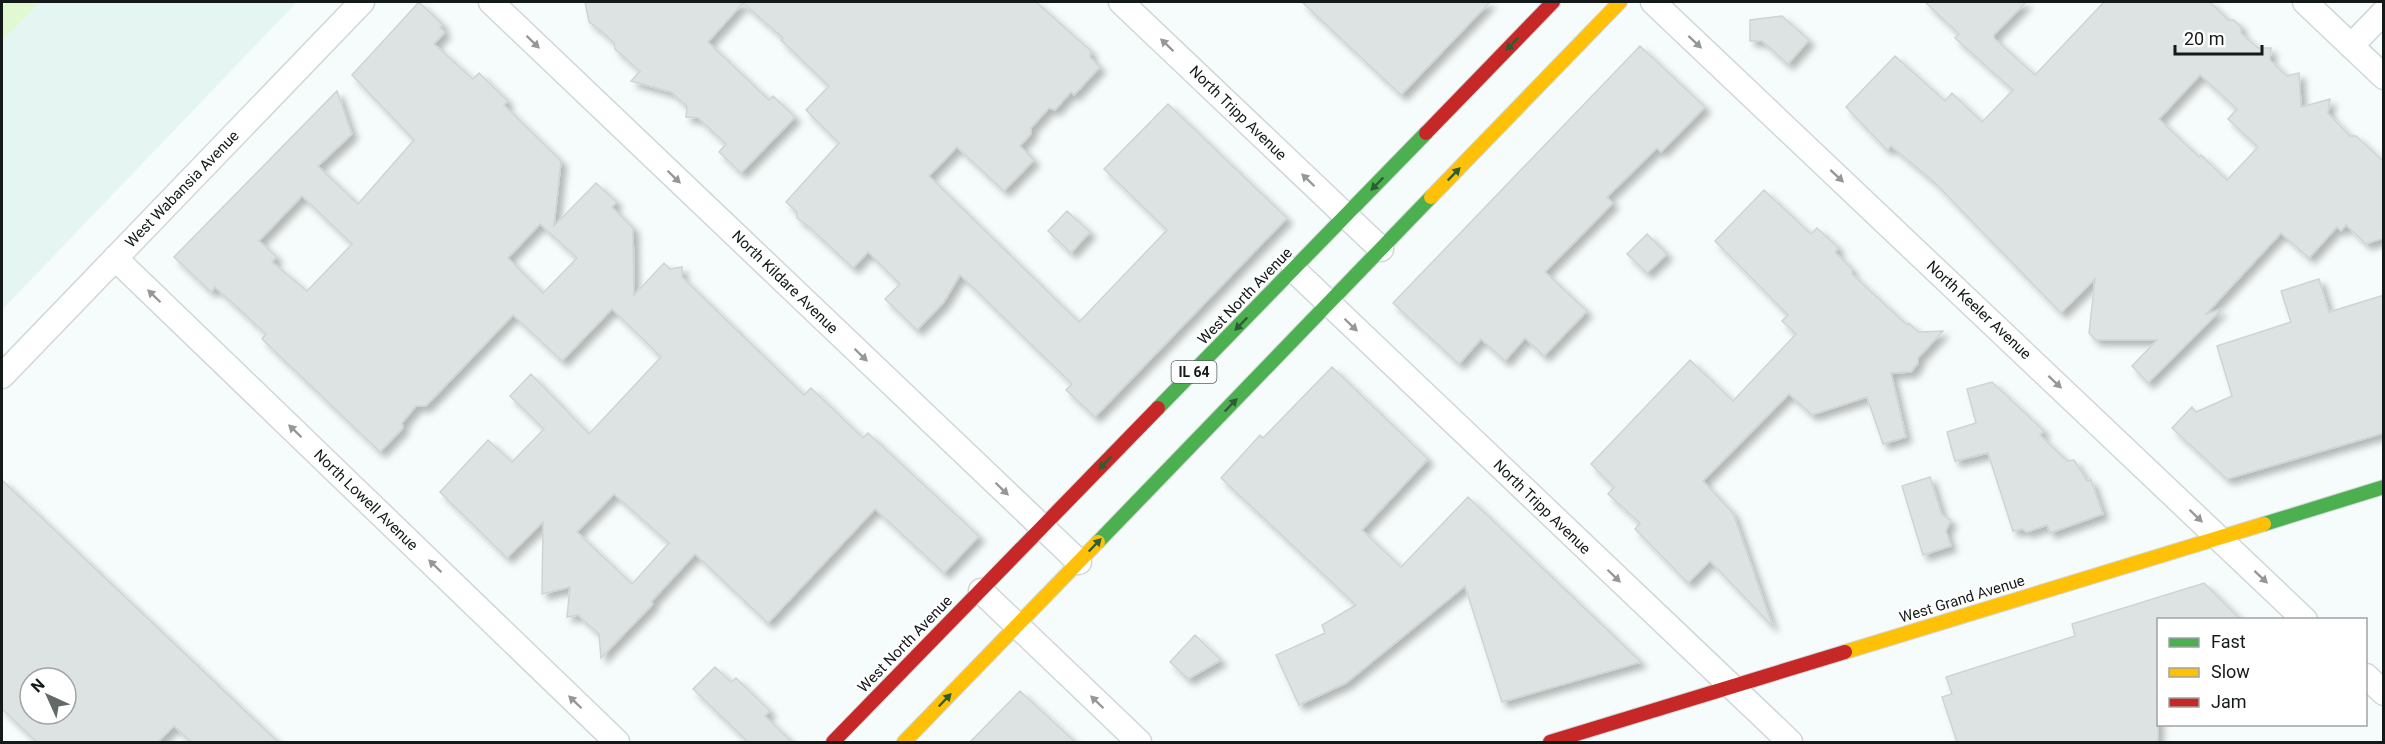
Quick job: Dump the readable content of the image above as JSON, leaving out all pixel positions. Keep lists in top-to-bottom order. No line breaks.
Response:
{"streets":{"main road":["West North Avenue","IL 64","West Grand Avenue"],"street":["North Tripp Avenue","West Wabansia Avenue","North Kildare Avenue","North Keeler Avenue","North Lowell Avenue"]},"crossings":[["North Tripp Avenue","West North Avenue"],["North Tripp Avenue","West Grand Avenue"],["West Wabansia Avenue","North Lowell Avenue"],["North Kildare Avenue","West North Avenue"],["North Keeler Avenue","West Grand Avenue"]],"one_way":["North Kildare Avenue","North Keeler Avenue","North Lowell Avenue"],"legend":["Fast","Slow","Jam"],"scale_bar":"20 m","north":"top left"}
